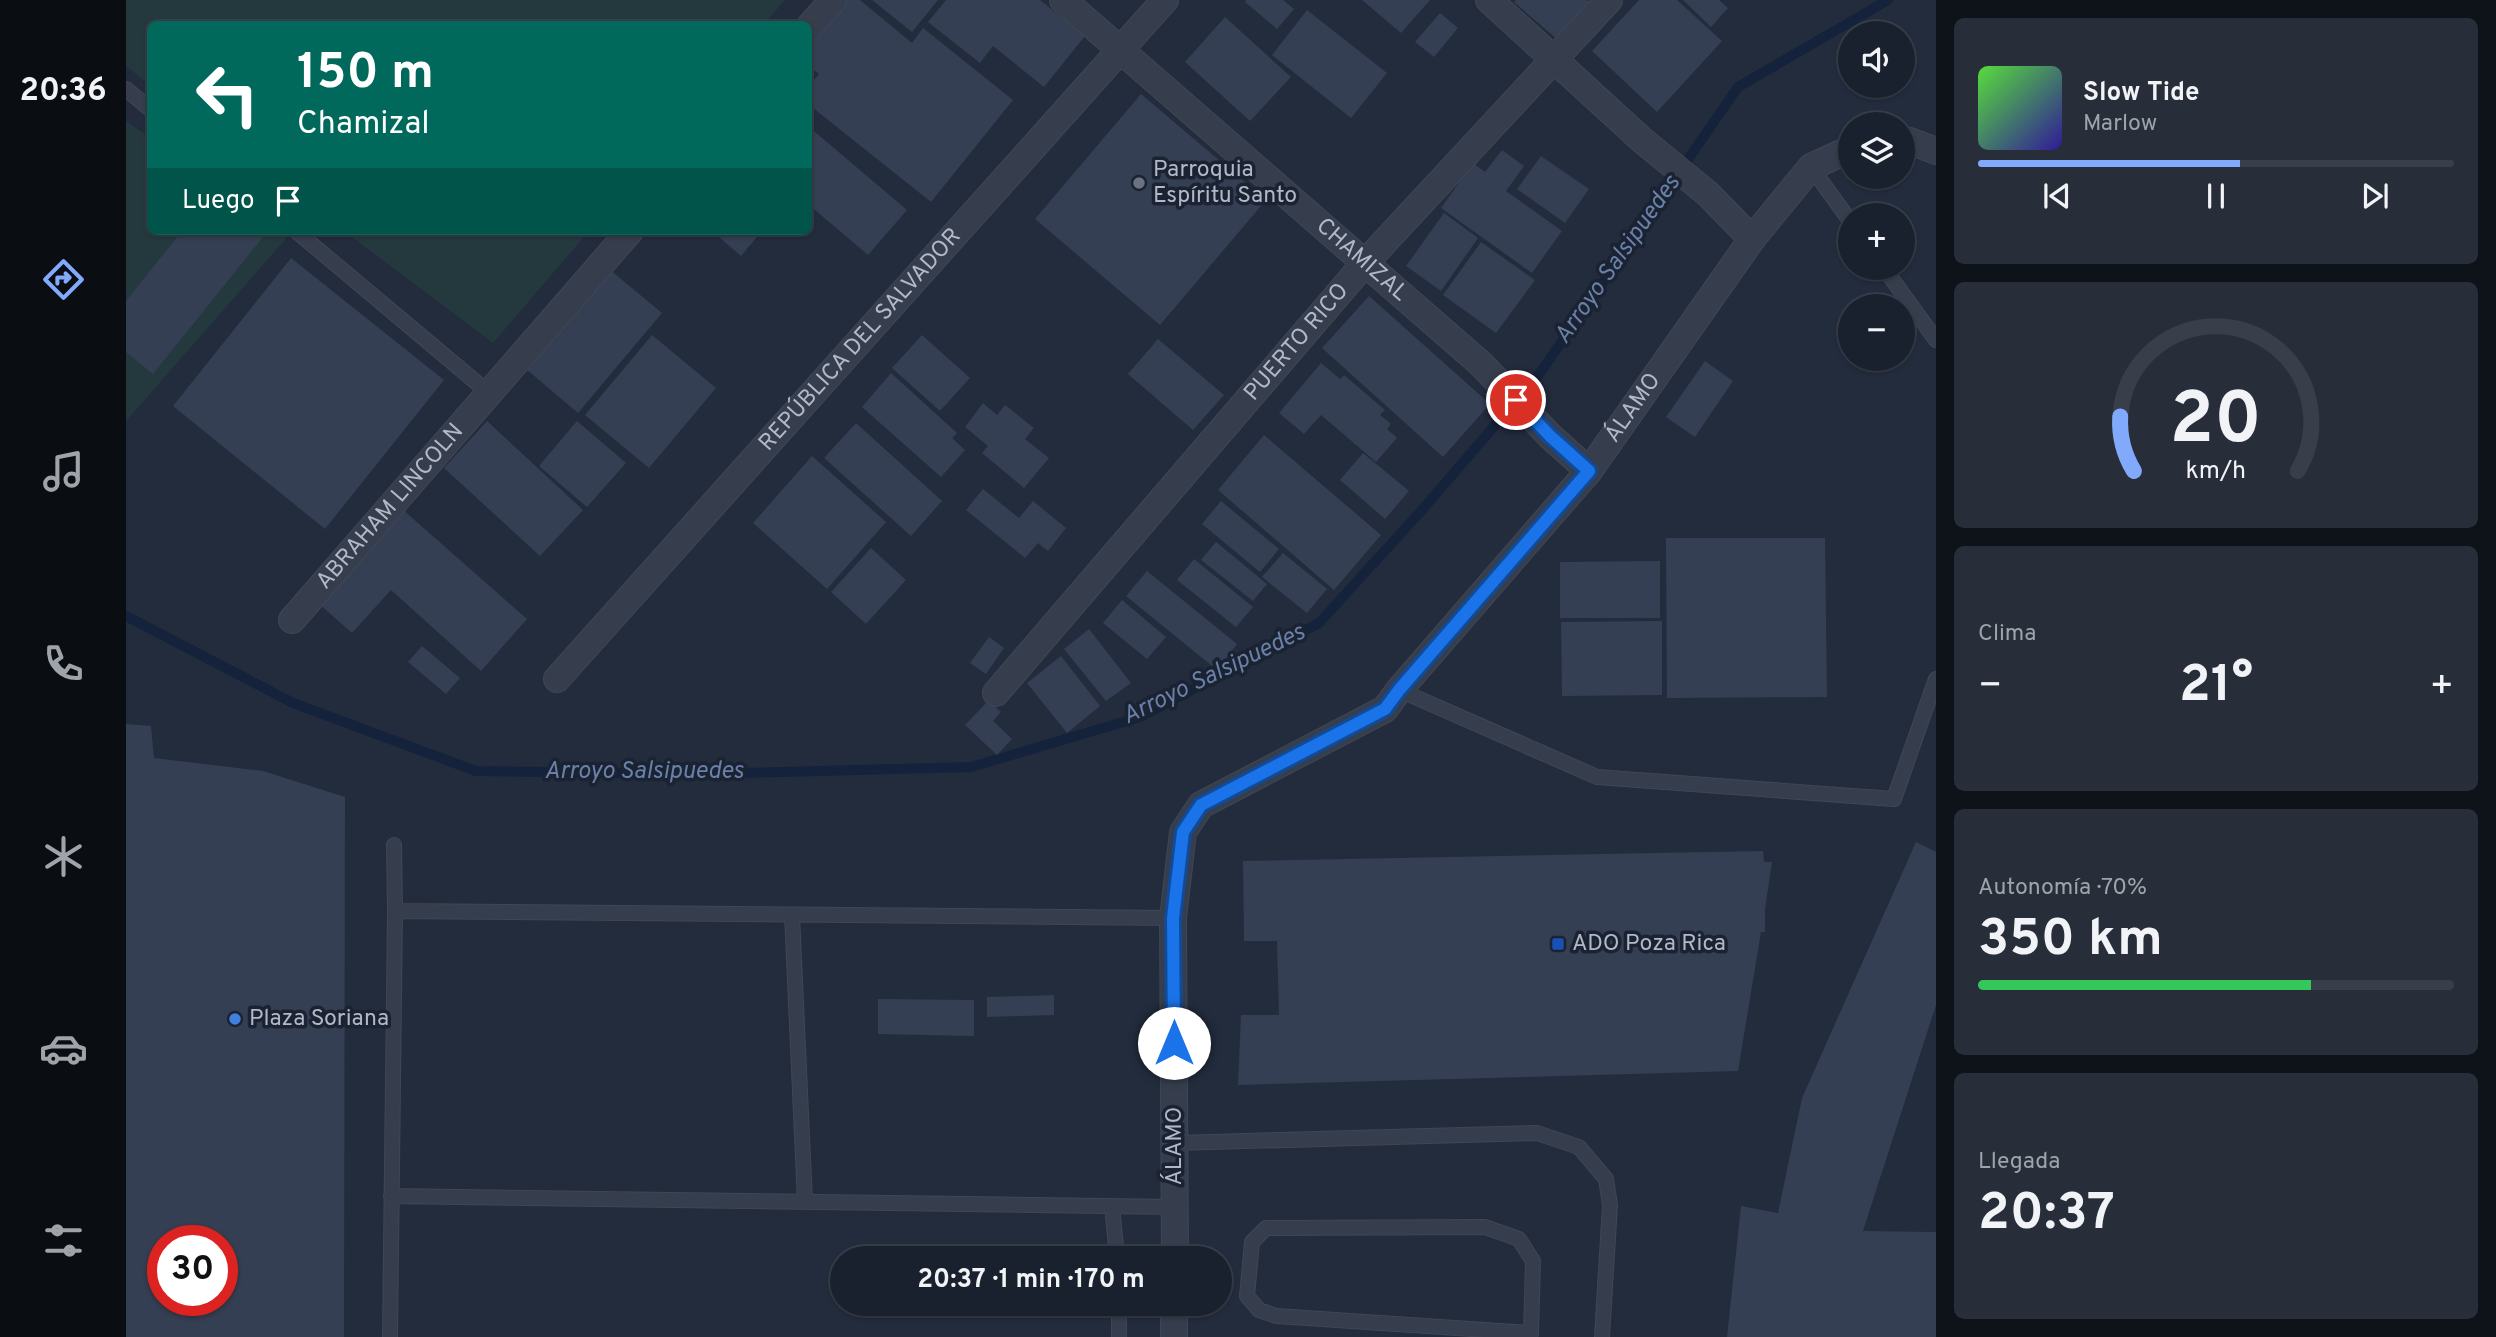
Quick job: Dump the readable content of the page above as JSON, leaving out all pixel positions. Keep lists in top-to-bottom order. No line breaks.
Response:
{"streets":{"street":["CHAMIZAL","REPÚBLICA DEL SALVADOR","PUERTO RICO","ÁLAMO","ABRAHAM LINCOLN"]},"crossings":[["CHAMIZAL","REPÚBLICA DEL SALVADOR"],["CHAMIZAL","PUERTO RICO"],["CHAMIZAL","ÁLAMO"]],"water":["Arroyo Salsipuedes"],"places":{"other":["Parroquia Espíritu Santo","Plaza Soriana"],"transit":["ADO Poza Rica"]},"page":{"tabs":"20:36","map_buttons":["+","−"],"turn":["150 m","Chamizal"],"song":["Slow Tide","Marlow"],"then":"Luego","tile":["Clima",["Autonomía · 70%","350 km"],["Llegada","20:37"]],"heat":["−","21°","+"],"limit":"30","trip":"20:37 · 1 min · 170 m","gauge":["20","km/h"]}}
